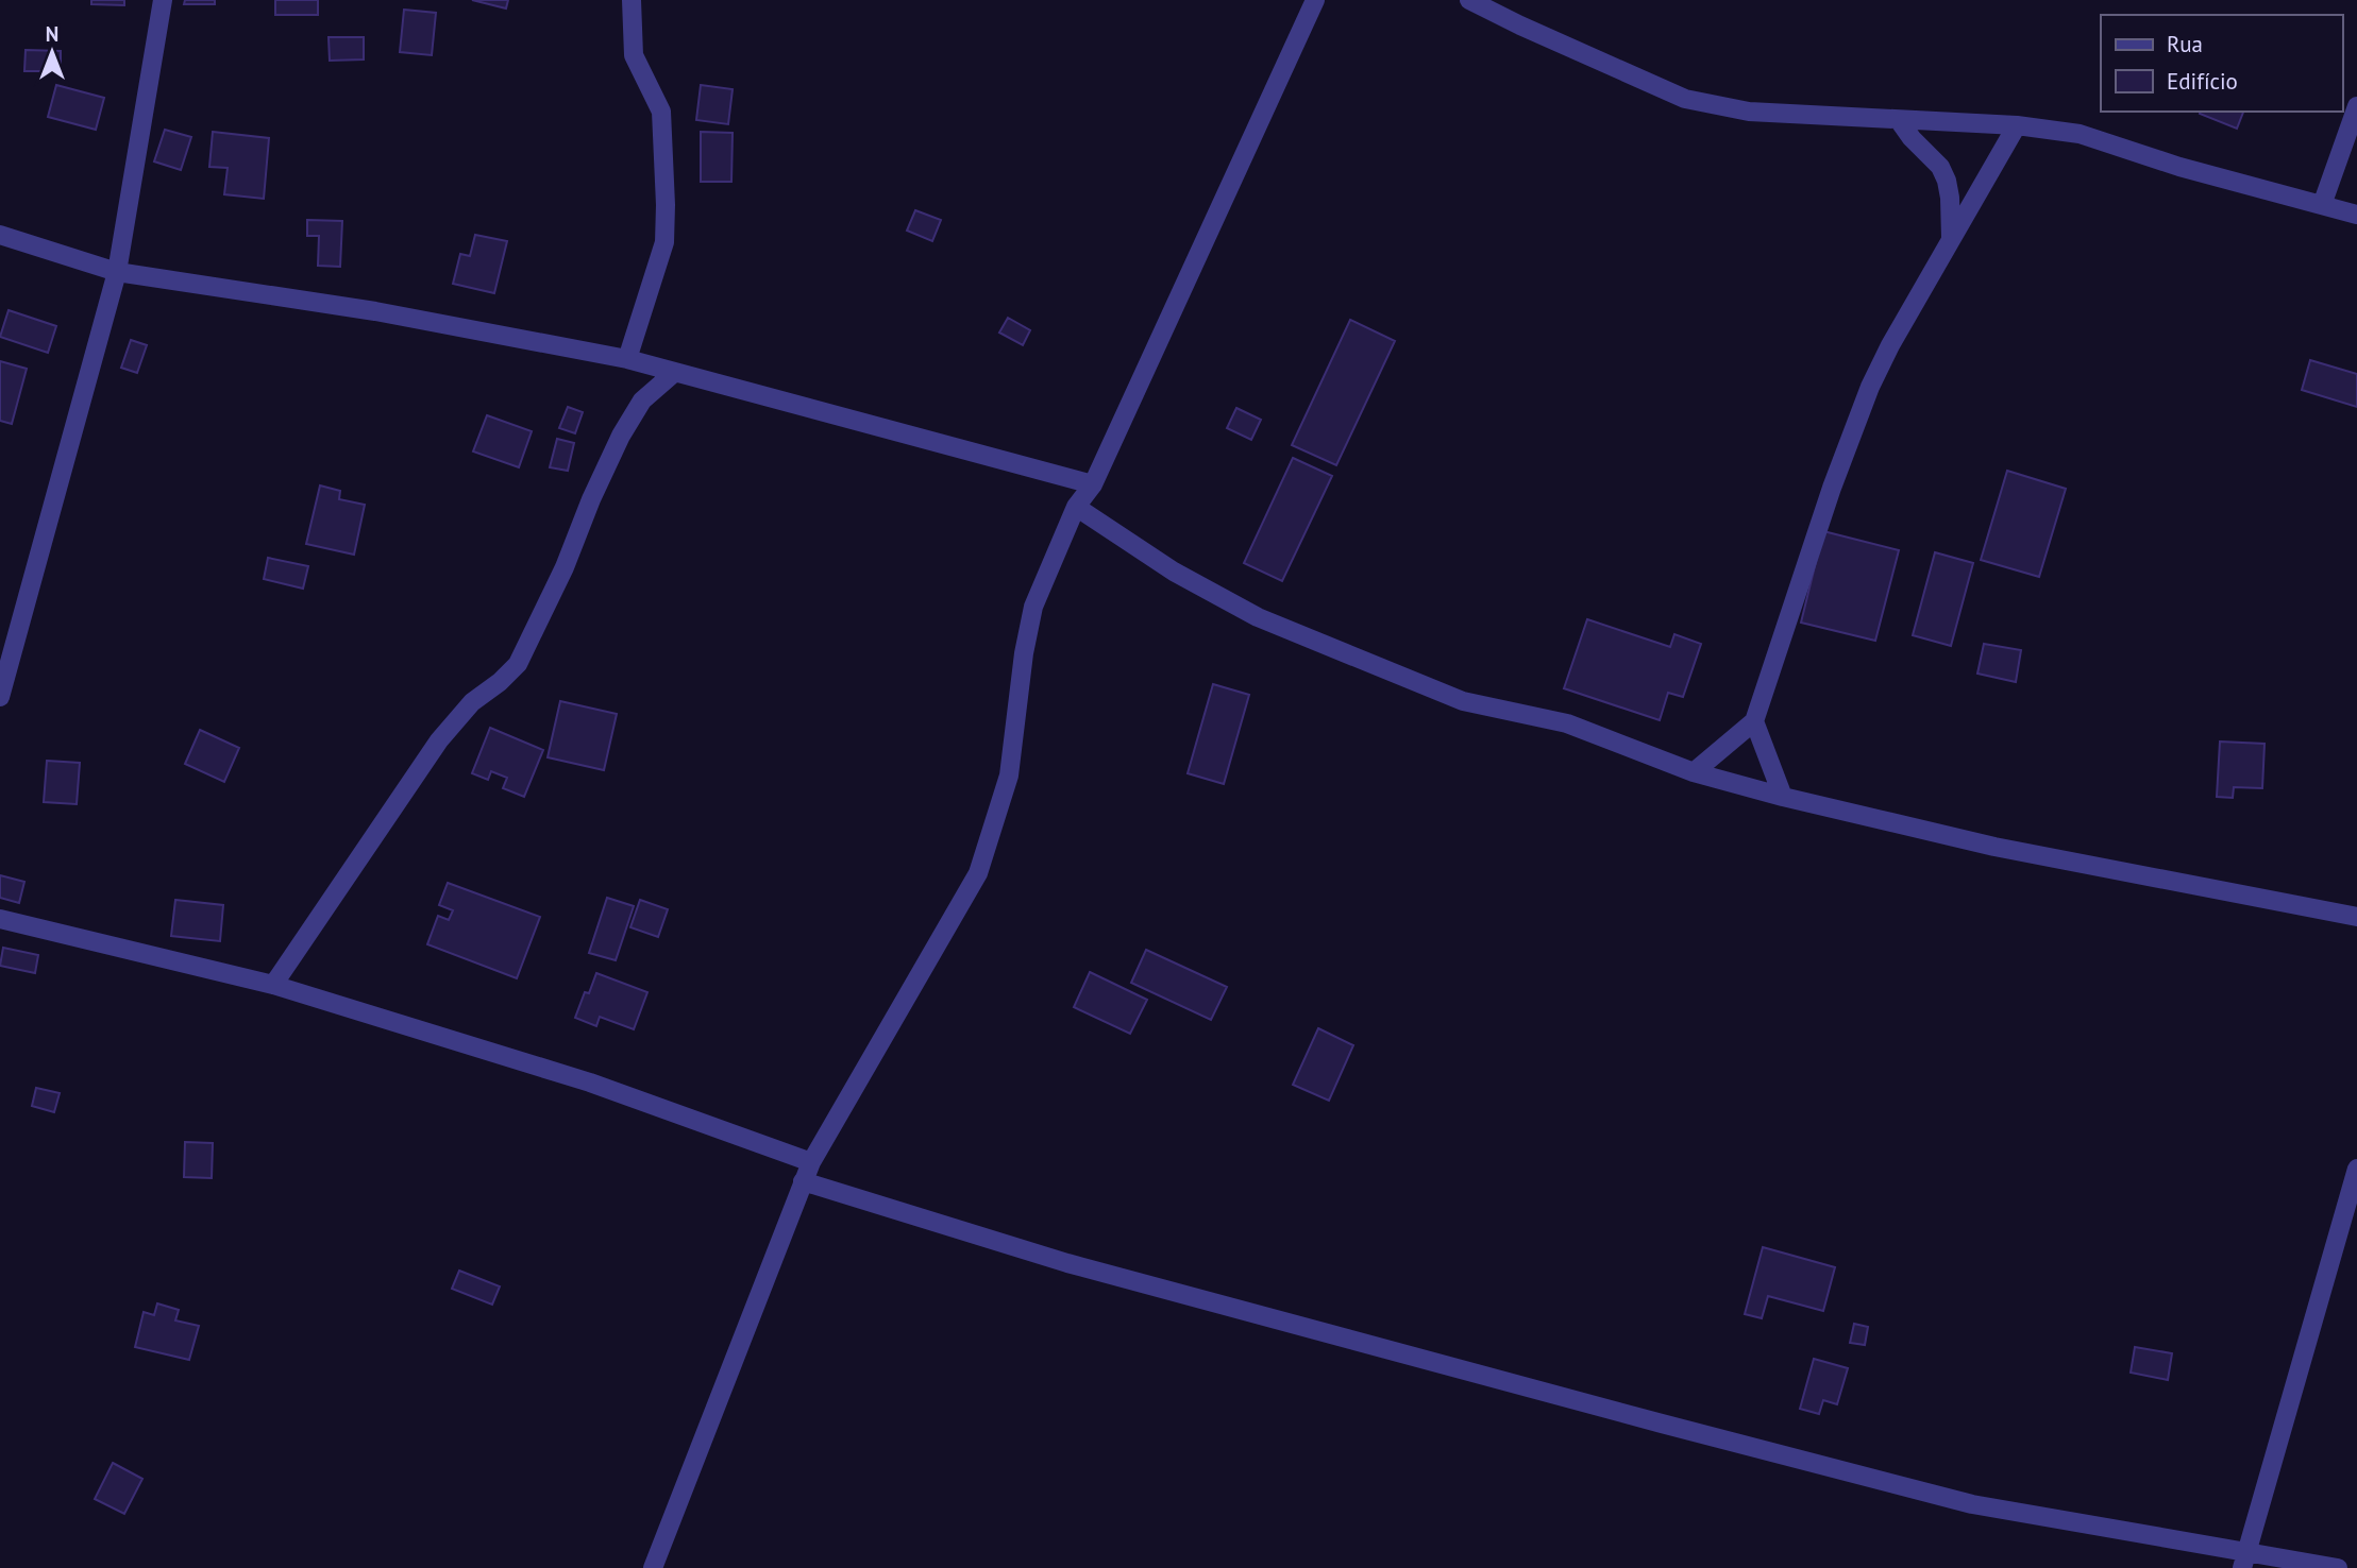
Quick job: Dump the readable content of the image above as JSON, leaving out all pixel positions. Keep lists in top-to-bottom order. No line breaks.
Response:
{"legend":["Rua","Edifício"],"north":"top"}
